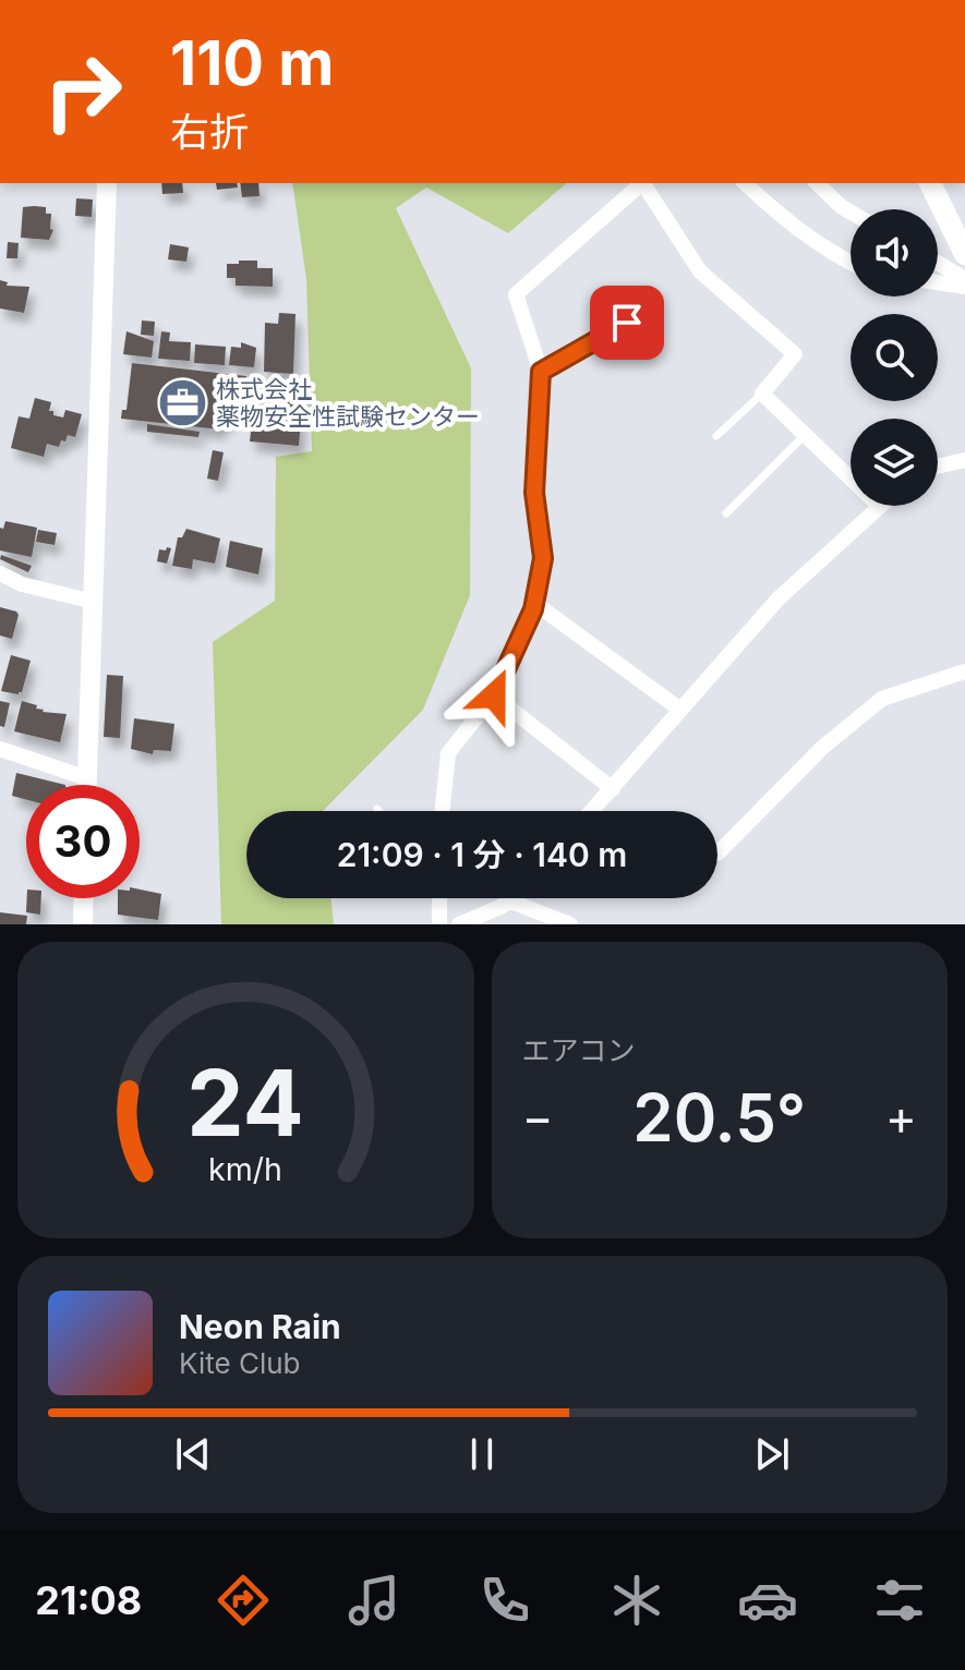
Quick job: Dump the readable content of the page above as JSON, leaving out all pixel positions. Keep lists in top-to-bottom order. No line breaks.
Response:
{"places":{"office":["株式会社 薬物安全性試験センター"]},"page":{"turn":["110 m","右折"],"limit":"30","trip":"21:09 · 1 分 · 140 m","tile":"エアコン","heat":["−","20.5°","+"],"song":["Neon Rain","Kite Club"],"tabs":"21:08","gauge":["24","km/h"]}}
